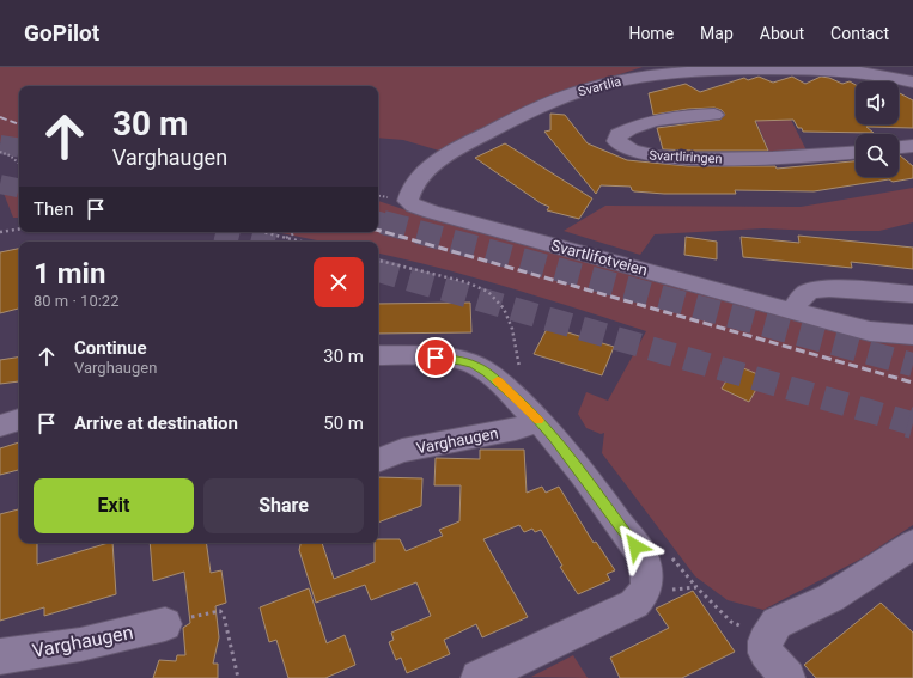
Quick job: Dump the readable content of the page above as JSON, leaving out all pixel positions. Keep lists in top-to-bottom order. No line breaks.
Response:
{"streets":{"street":["Svartlia","Svartliringen","Svartlifotveien","Varghaugen"]},"crossings":[["Svartlia","Svartlifotveien"]],"page":{"header":"GoPilot","nav":["Home","Map","About","Contact"],"turn":["30 m","Varghaugen"],"then":"Then","heading":["1 min","80 m · 10:22"],"list":[{"name":"Continue","note":"Varghaugen","value":"30 m"},{"name":"Arrive at destination","value":"50 m"}],"buttons":["Exit","Share"]}}
